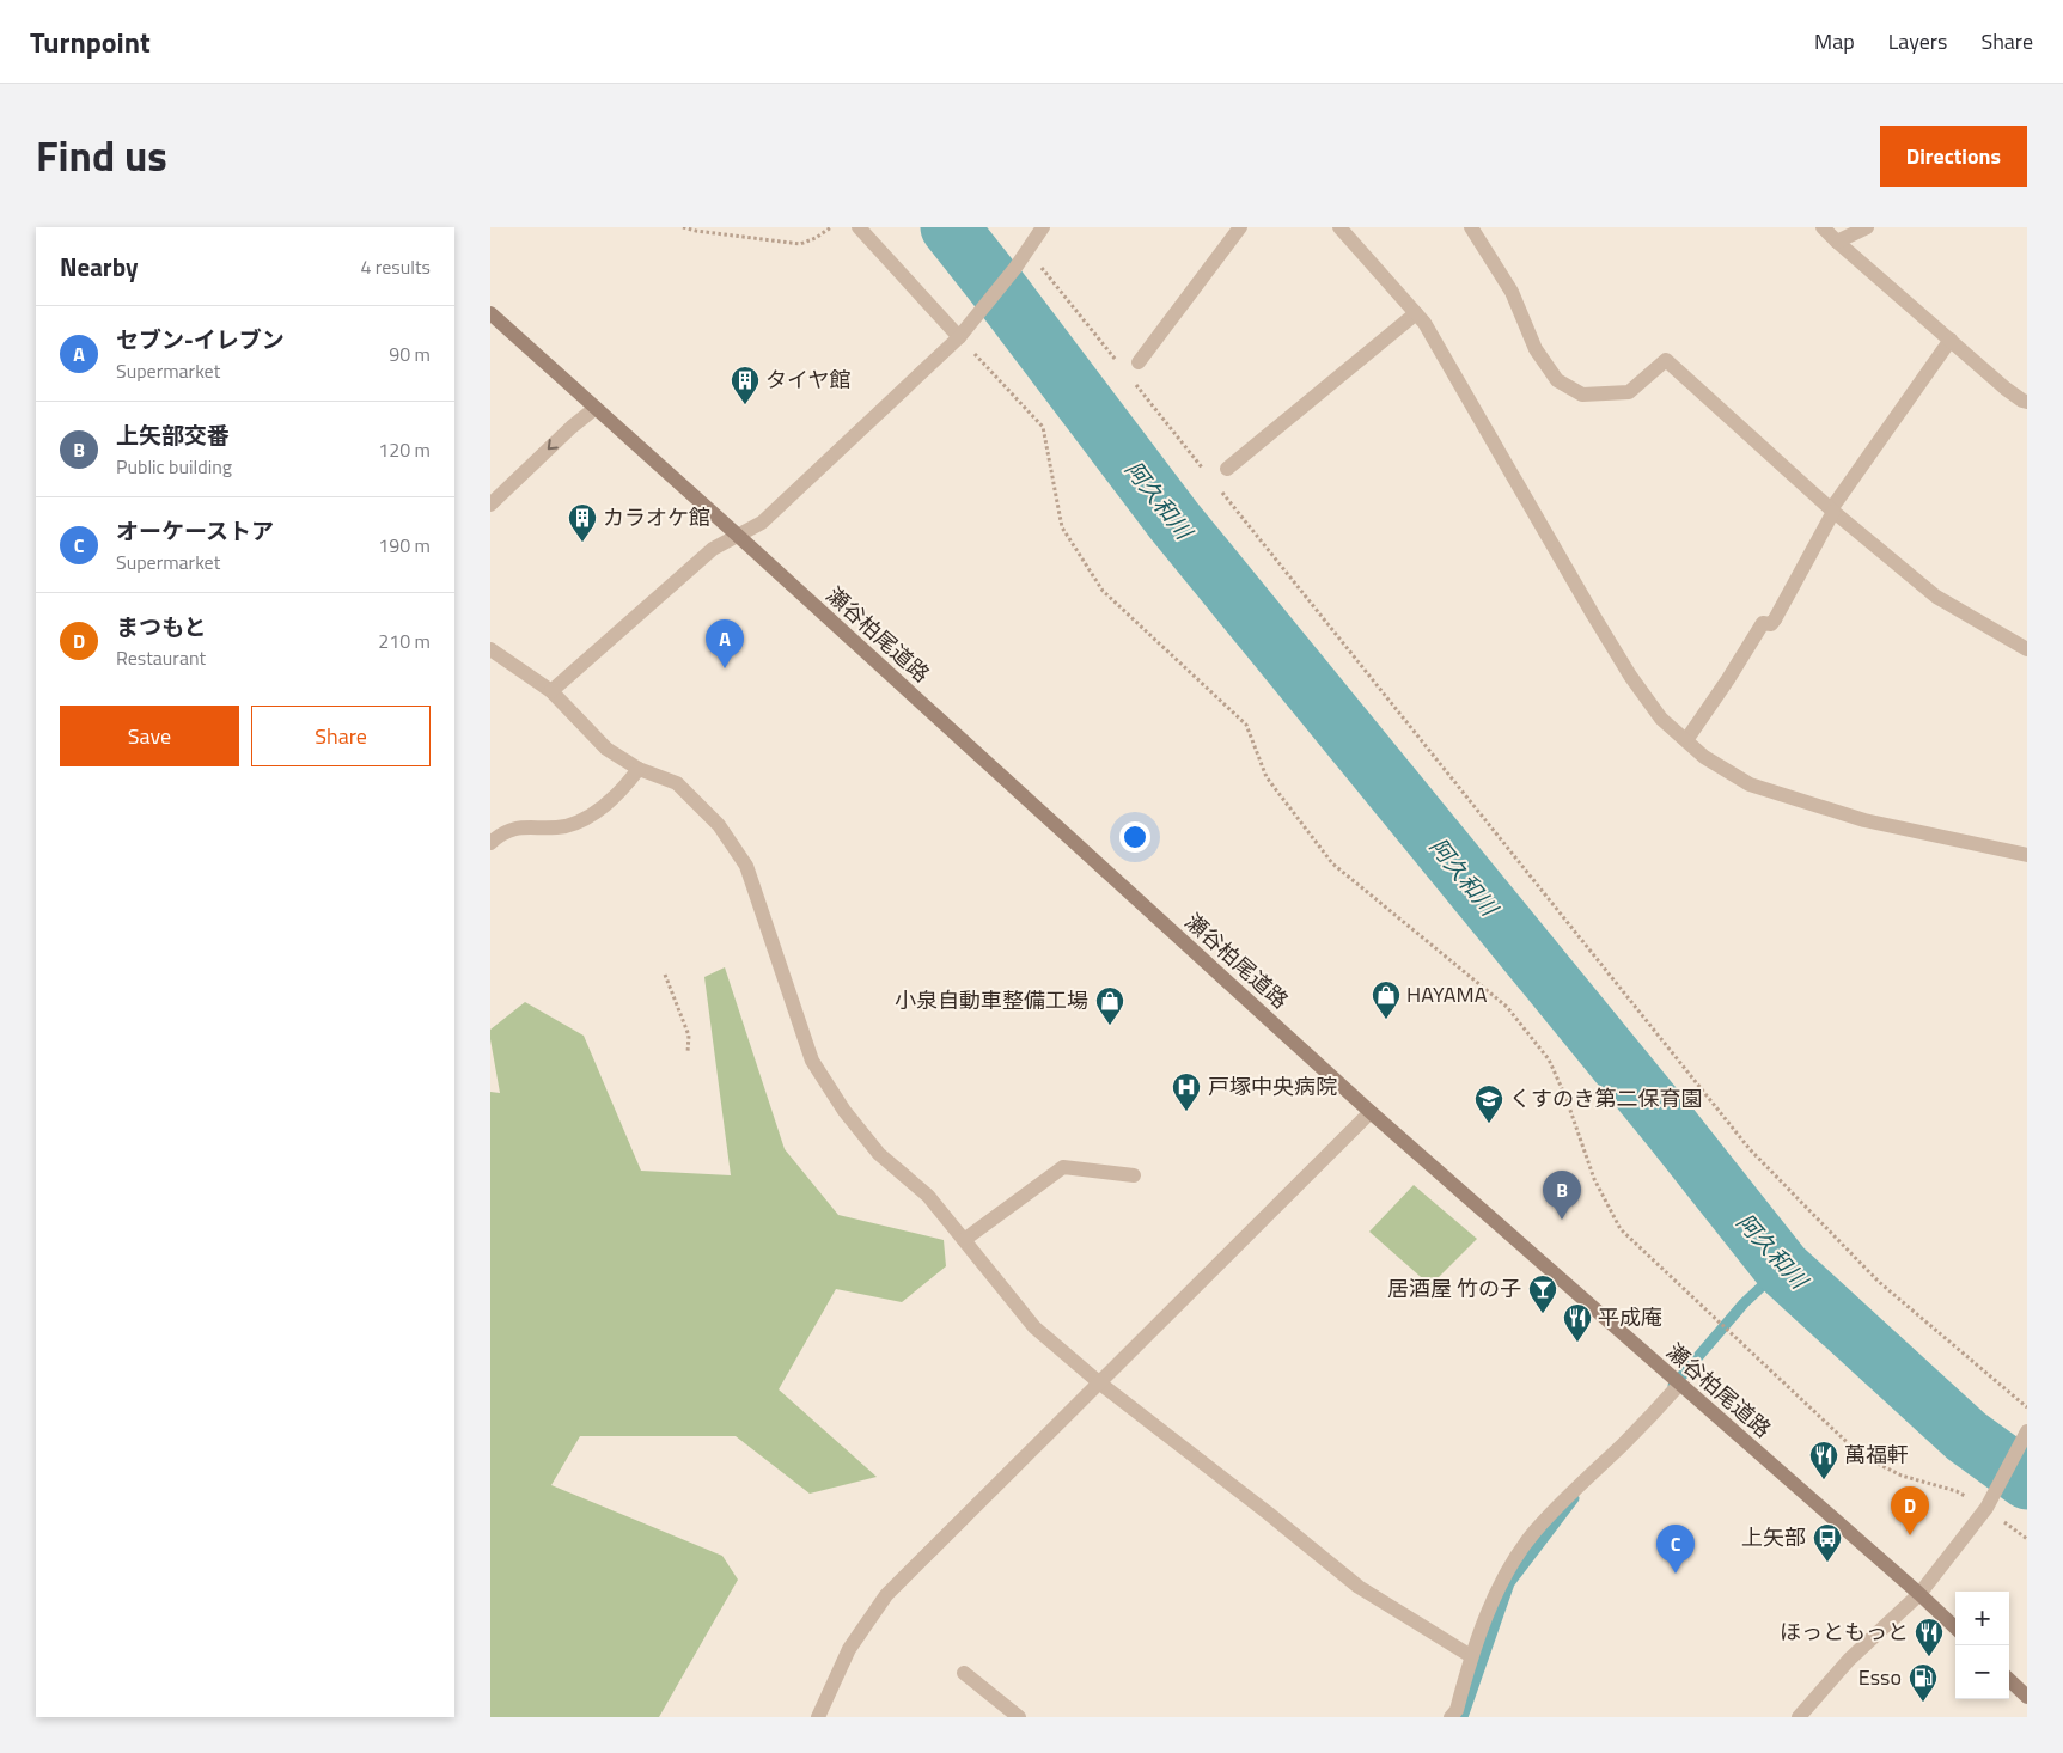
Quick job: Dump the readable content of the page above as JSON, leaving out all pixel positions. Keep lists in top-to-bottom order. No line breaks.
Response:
{"streets":{"main road":["瀬谷柏尾道路"]},"water":["阿久和川"],"places":{"building":["タイヤ館","カラオケ館"],"shop":["HAYAMA","小泉自動車整備工場"],"hospital":["戸塚中央病院"],"school or university":["くすのき第二保育園"],"bar":["居酒屋 竹の子"],"restaurant":["平成庵","萬福軒","ほっともっと"],"bus stop":["上矢部"],"fuel station":["Esso"]},"page":{"header":"Turnpoint","nav":["Map","Layers","Share"],"title":"Find us","buttons":["Directions",["Save","Share"]],"heading":["Nearby","4 results"],"list":[{"mark":"A","name":"セブン-イレブン","note":"Supermarket","value":"90 m"},{"mark":"B","name":"上矢部交番","note":"Public building","value":"120 m"},{"mark":"C","name":"オーケーストア","note":"Supermarket","value":"190 m"},{"mark":"D","name":"まつもと","note":"Restaurant","value":"210 m"}],"pins":["A","B","D","C"],"map_buttons":["+","−"]}}
